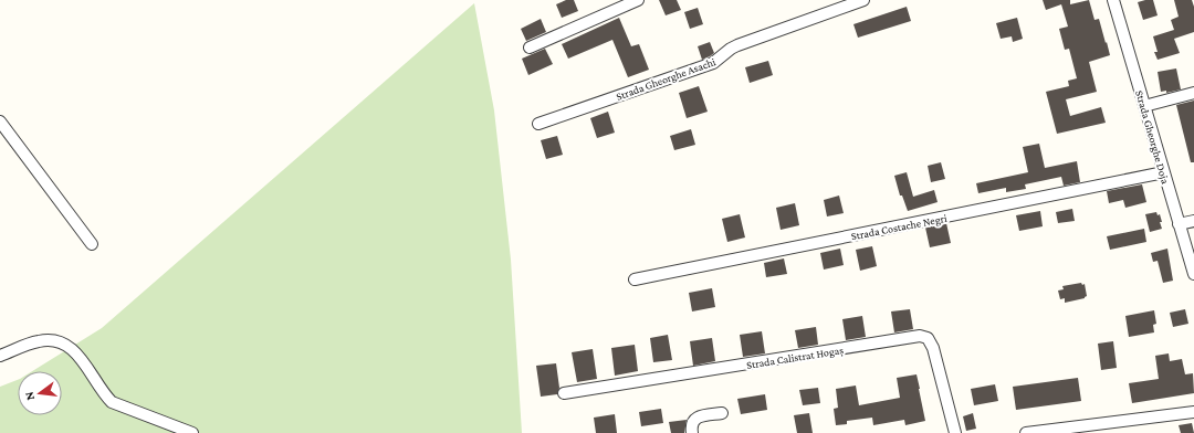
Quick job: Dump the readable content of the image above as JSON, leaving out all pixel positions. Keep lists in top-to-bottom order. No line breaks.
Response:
{"streets":{"street":["Strada Gheorghe Asachi","Strada Gheorghe Doja","Strada Costache Negri","Strada Calistrat Hogaș"]},"crossings":[["Strada Gheorghe Doja","Strada Costache Negri"]],"north":"left"}
